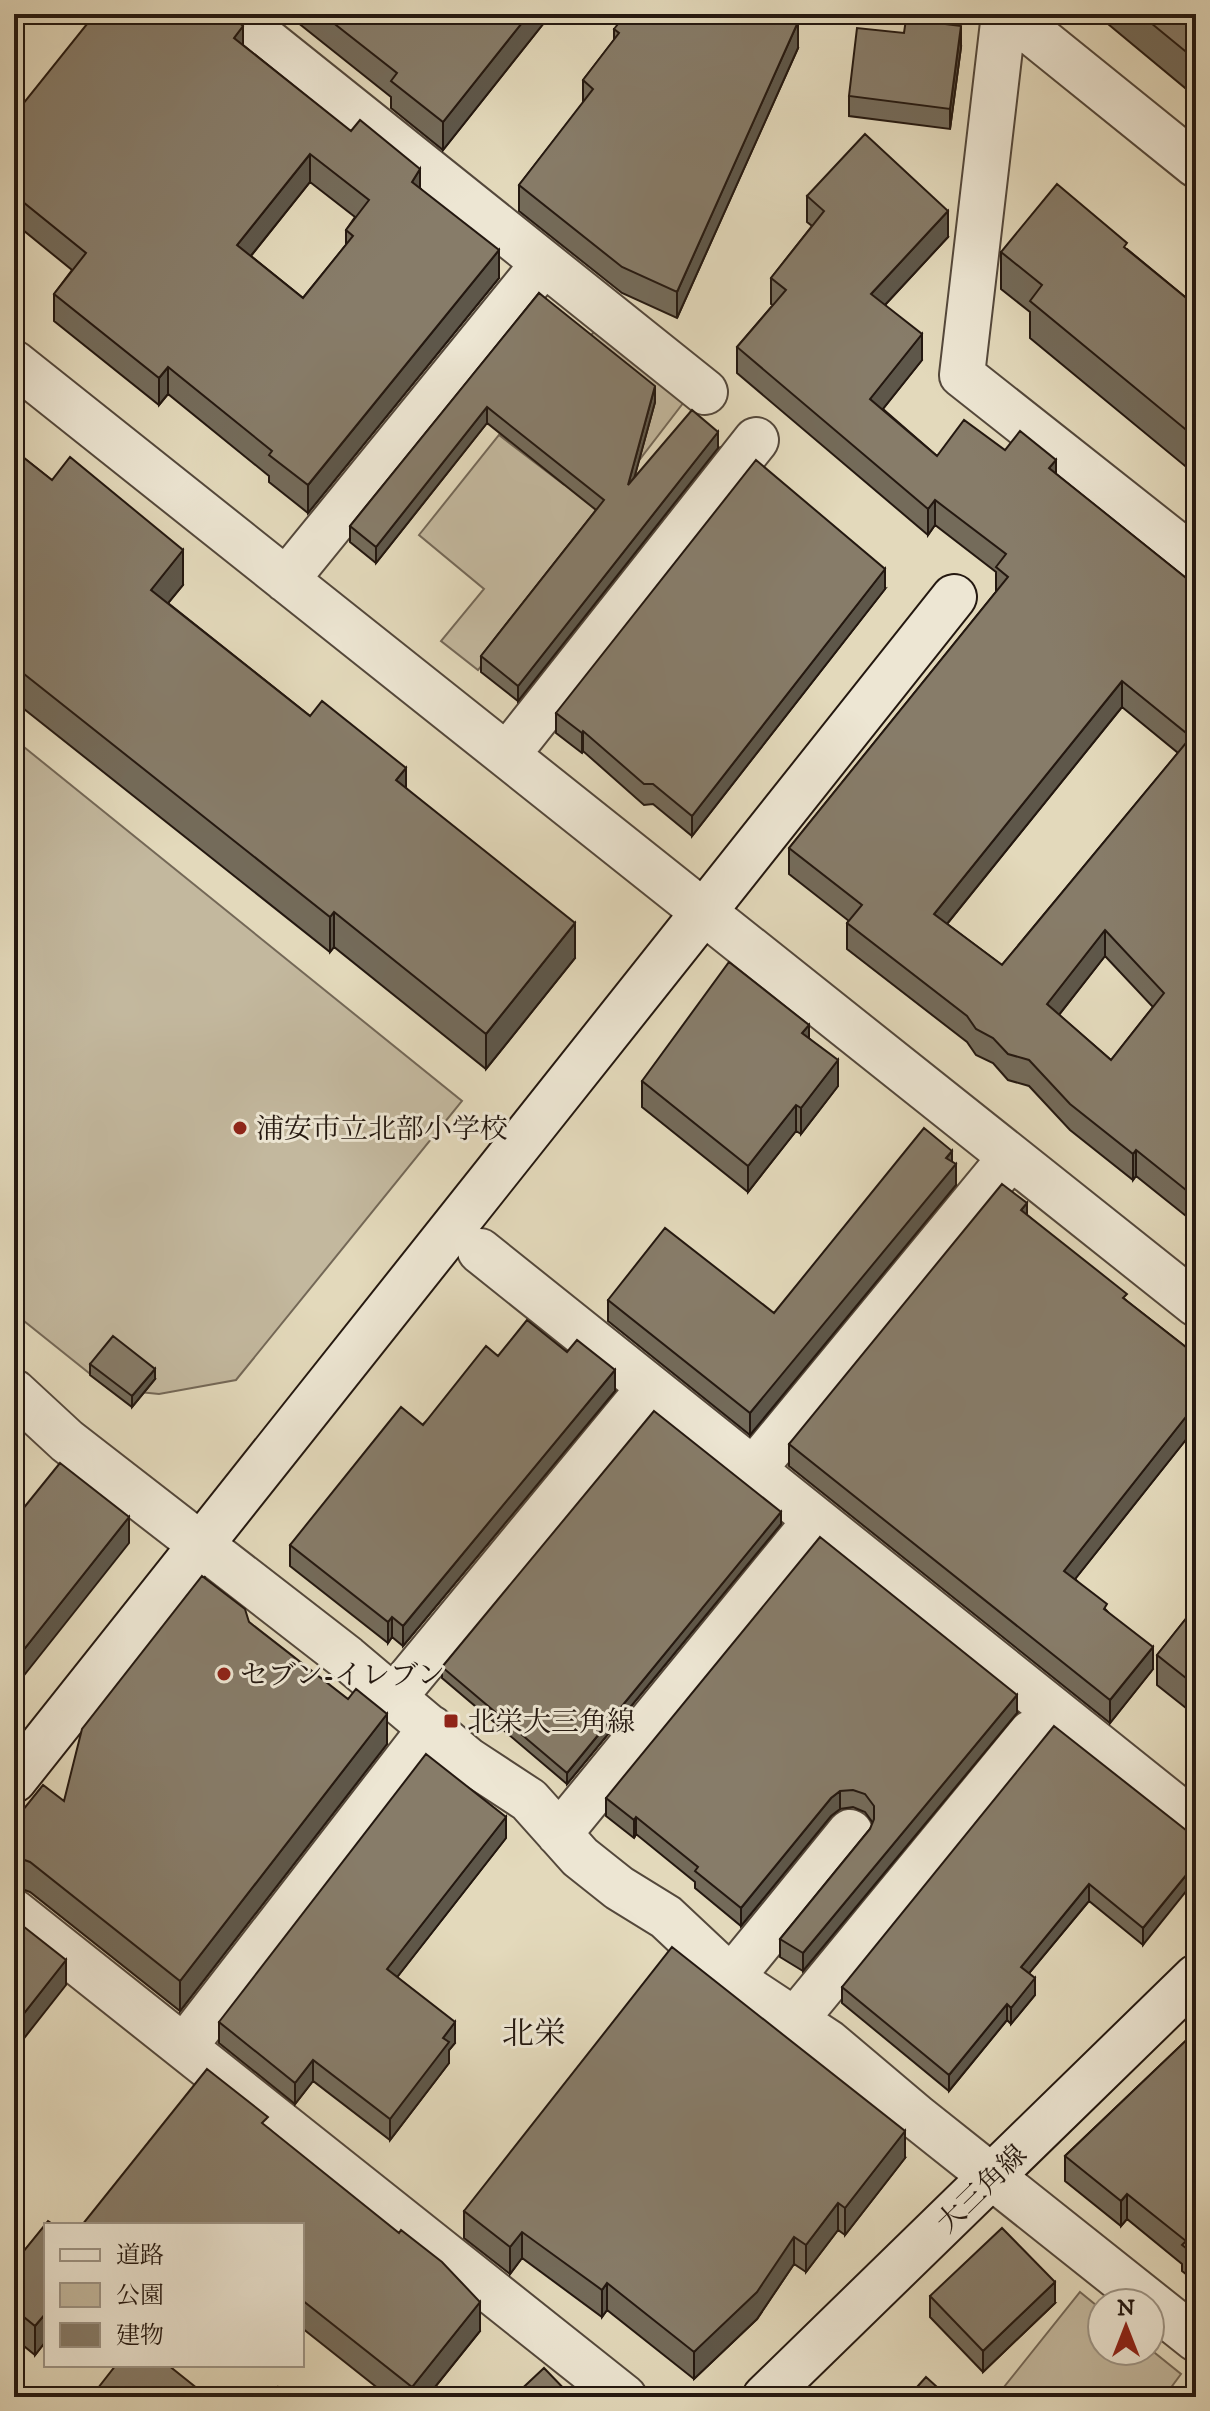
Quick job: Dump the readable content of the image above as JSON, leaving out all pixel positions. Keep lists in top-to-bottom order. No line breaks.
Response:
{"streets":{"street":["大三角線"]},"districts":["北栄"],"places":{"other":["浦安市立北部小学校","セブン-イレブン"],"transit":["北栄大三角線"]},"legend":["道路","公園","建物"],"north":"top"}
